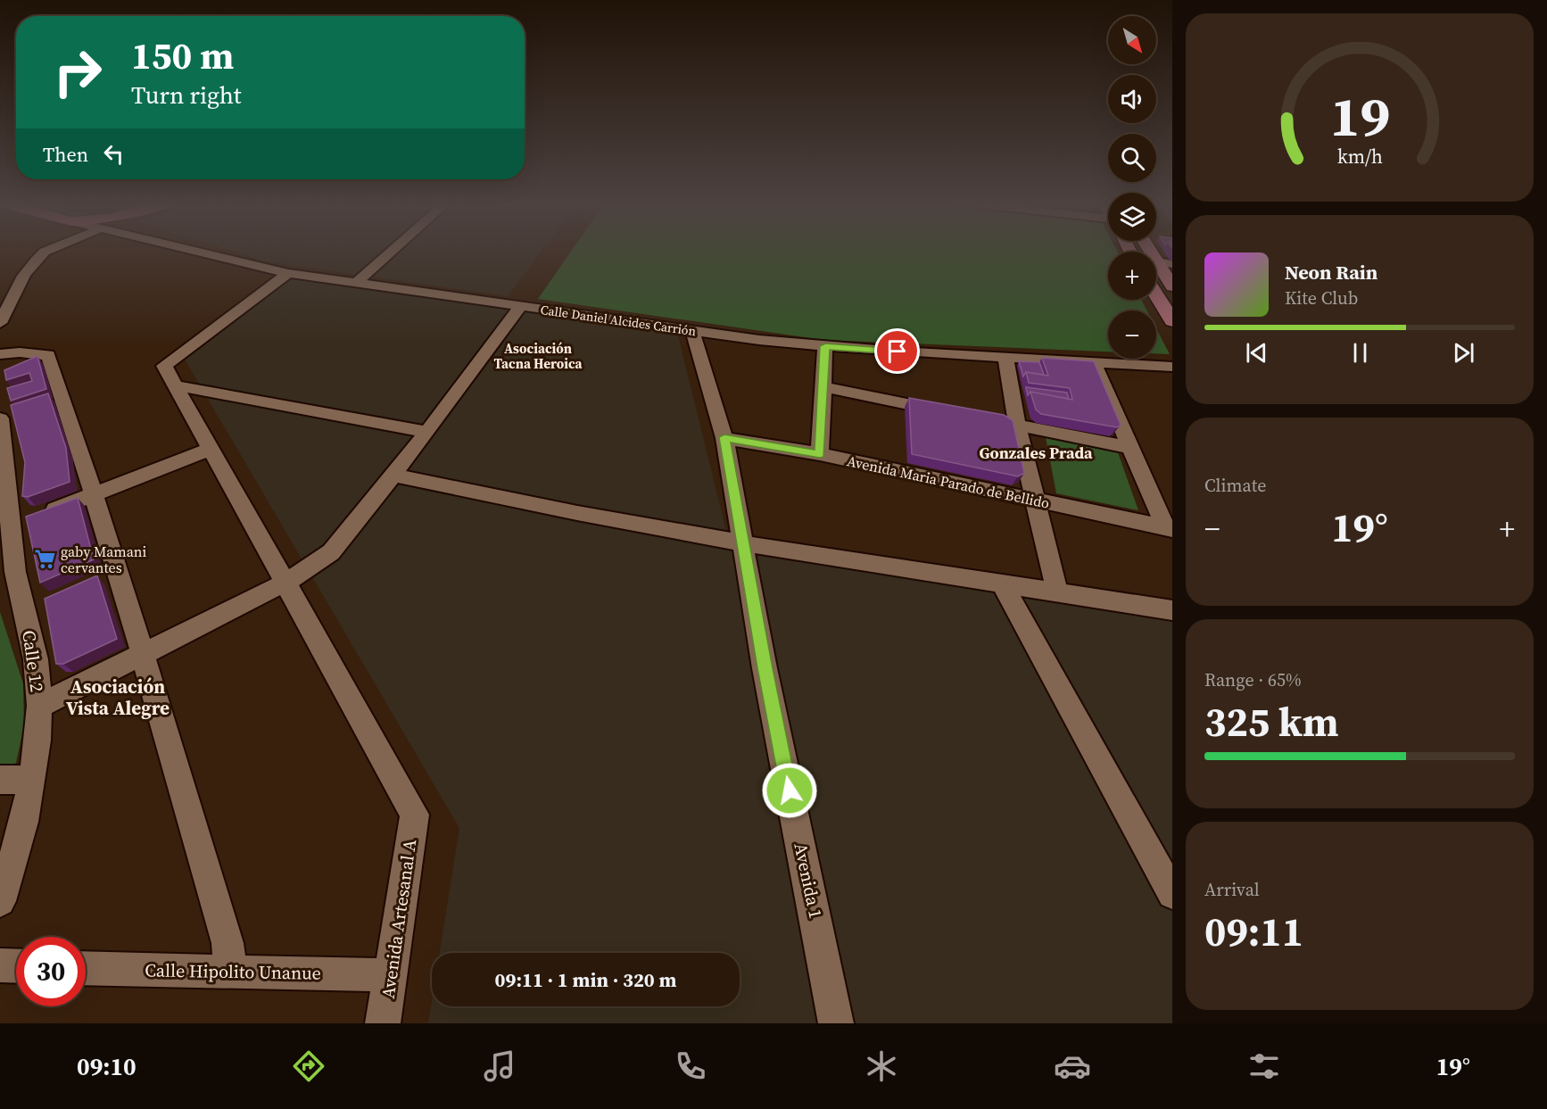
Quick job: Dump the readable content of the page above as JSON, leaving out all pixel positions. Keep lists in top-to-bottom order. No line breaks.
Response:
{"streets":{"street":["Calle Daniel Alcides Carrión","Avenida Maria Parado de Bellido","Calle 12","Avenida 1","Avenida Artesanal A","Calle Hipolito Unanue"]},"crossings":[["Calle Daniel Alcides Carrión","Avenida 1"],["Avenida Maria Parado de Bellido","Avenida 1"],["Avenida Artesanal A","Calle Hipolito Unanue"]],"districts":["Asociación Tacna Heroica","Gonzales Prada","Asociación Vista Alegre"],"places":{"supermarket":["gaby Mamani cervantes"]},"north":"bottom right","page":{"map_buttons":["+","−"],"turn":["150 m","Turn right"],"then":"Then","song":["Neon Rain","Kite Club"],"tile":["Climate",["Range · 65%","325 km"],["Arrival","09:11"]],"heat":["−","19°","+"],"limit":"30","trip":"09:11 · 1 min · 320 m","tabs":["09:10","19°"],"gauge":["19","km/h"]}}
